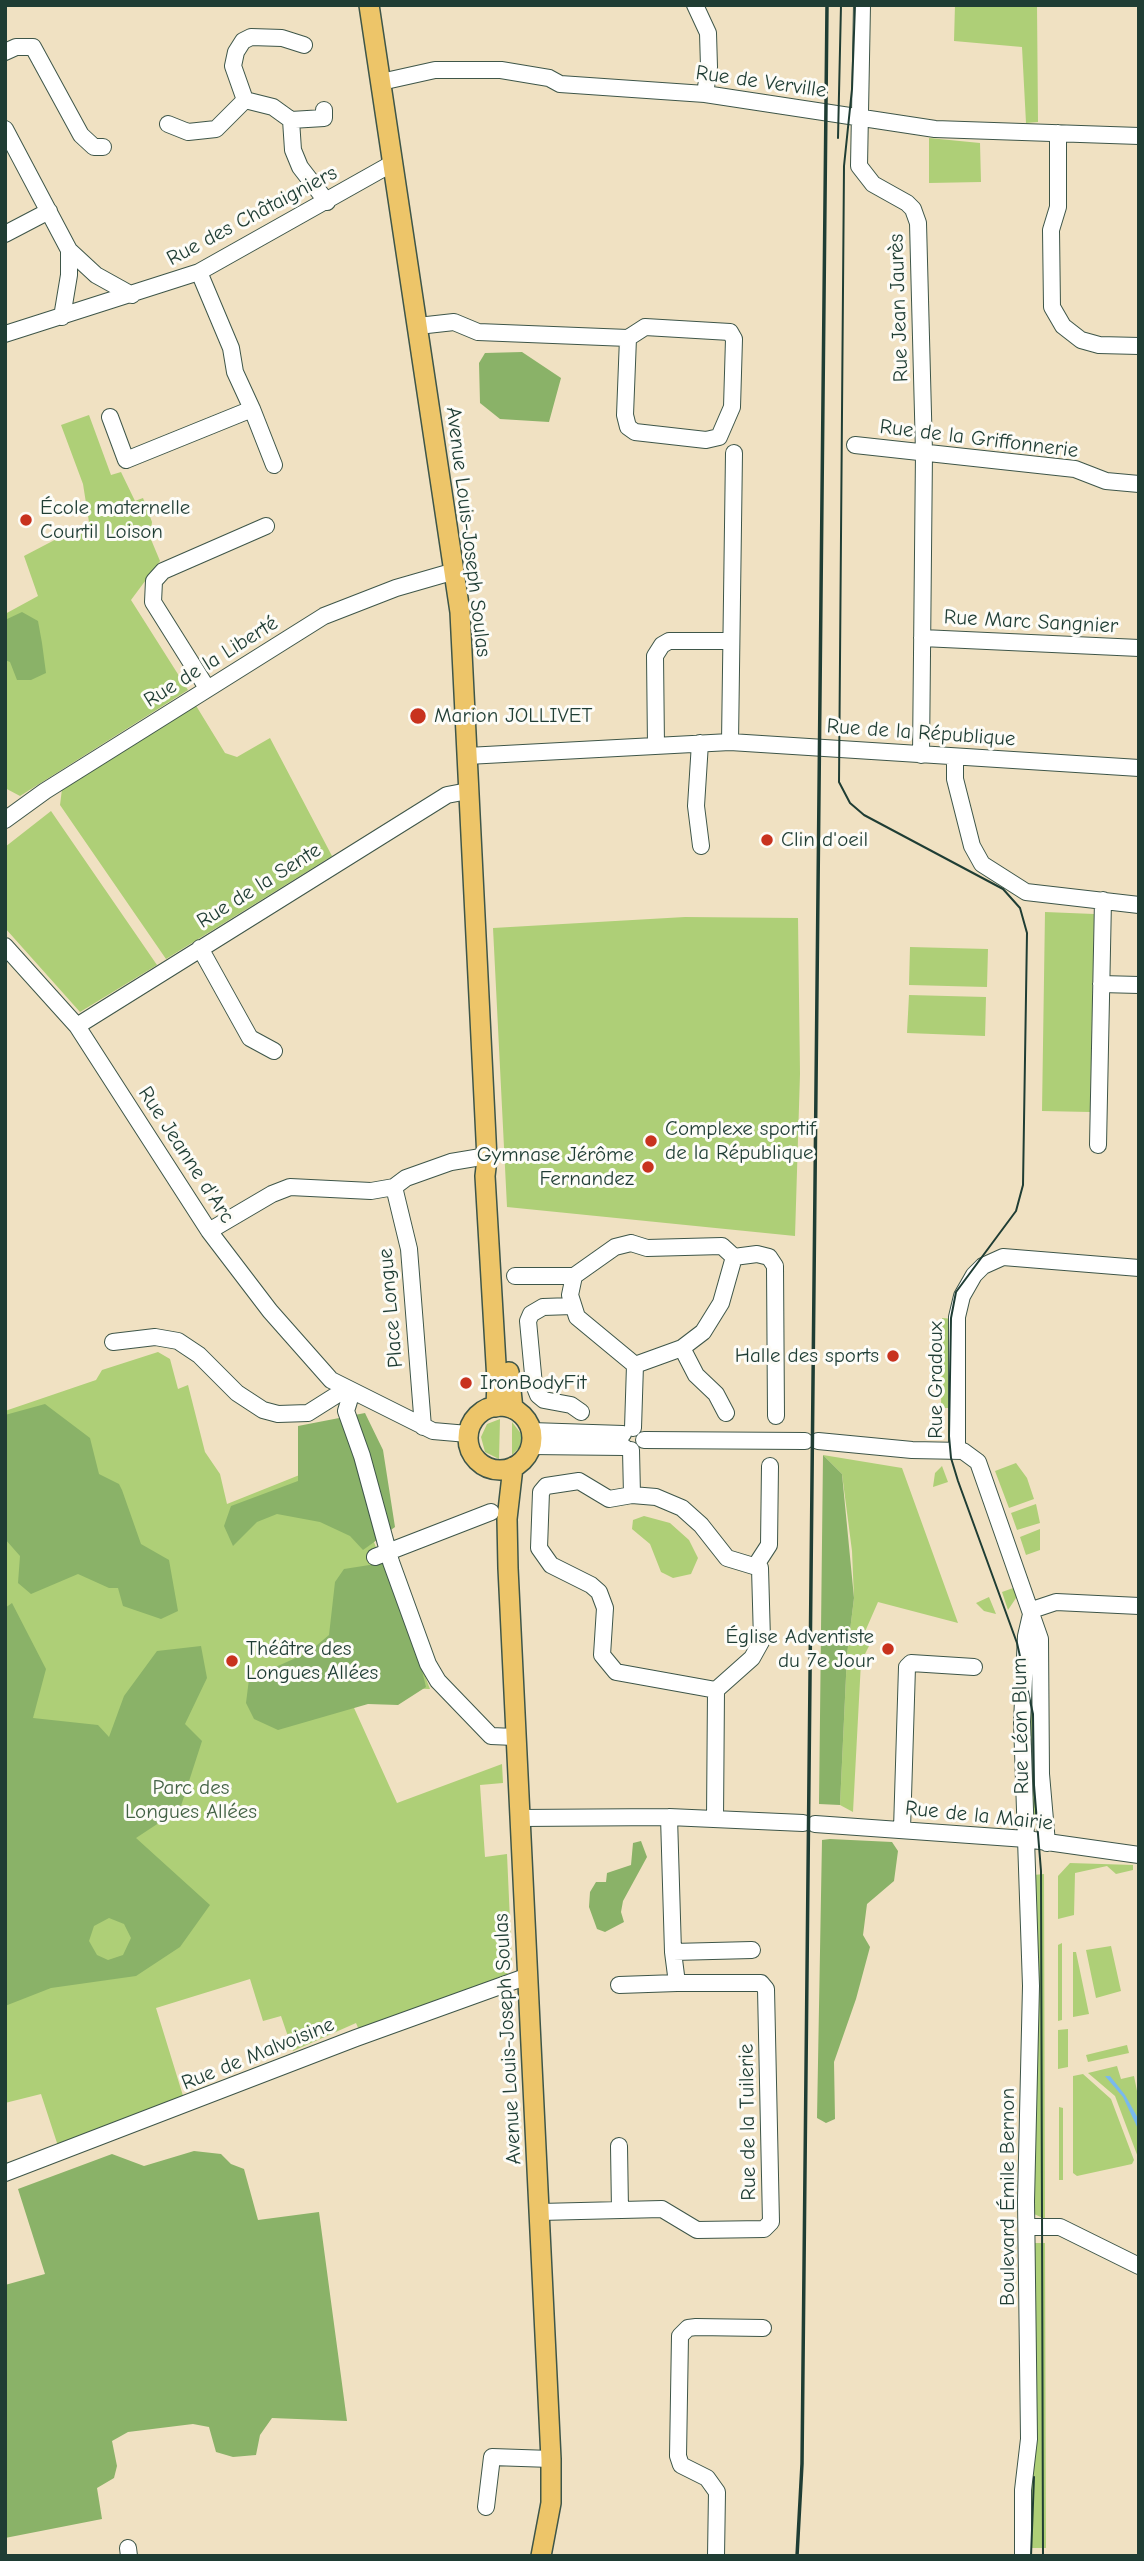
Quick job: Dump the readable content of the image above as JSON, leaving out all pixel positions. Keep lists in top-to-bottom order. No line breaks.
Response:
{"streets":{"main road":["Avenue Louis-Joseph Soulas"],"street":["Rue de Verville","Rue des Châtaigniers","Rue Jean Jaurès","Rue de la Griffonnerie","Rue Marc Sangnier","Rue de la Liberté","Rue de la République","Rue de la Sente","Rue Jeanne d'Arc","Place Longue","Rue Gradoux","Rue Léon Blum","Rue de la Mairie","Rue de Malvoisine","Rue de la Tuilerie","Boulevard Émile Bernon"]},"crossings":[["Rue de Verville","Rue Jean Jaurès"],["Rue de Verville","Avenue Louis-Joseph Soulas"],["Rue des Châtaigniers","Avenue Louis-Joseph Soulas"],["Rue Jean Jaurès","Rue de la Griffonnerie"],["Rue Jean Jaurès","Rue Marc Sangnier"],["Rue Jean Jaurès","Rue de la République"],["Avenue Louis-Joseph Soulas","Rue de la Liberté"],["Avenue Louis-Joseph Soulas","Rue de la République"],["Avenue Louis-Joseph Soulas","Rue de la Sente"],["Avenue Louis-Joseph Soulas","Rue de la Mairie"],["Avenue Louis-Joseph Soulas","Rue de Malvoisine"],["Avenue Louis-Joseph Soulas","Rue de la Tuilerie"],["Rue de la Sente","Rue Jeanne d'Arc"],["Rue Gradoux","Rue Léon Blum"],["Rue Léon Blum","Rue de la Mairie"],["Rue Léon Blum","Boulevard Émile Bernon"],["Rue de la Mairie","Boulevard Émile Bernon"]],"parks":["Parc des Longues Allées"],"places":["École maternelle Courtil Loison","Marion JOLLIVET","Clin d'oeil","Complexe sportif de la République","Gymnase Jérôme Fernandez","Halle des sports","IronBodyFit","Église Adventiste du 7e Jour","Théâtre des Longues Allées"]}
